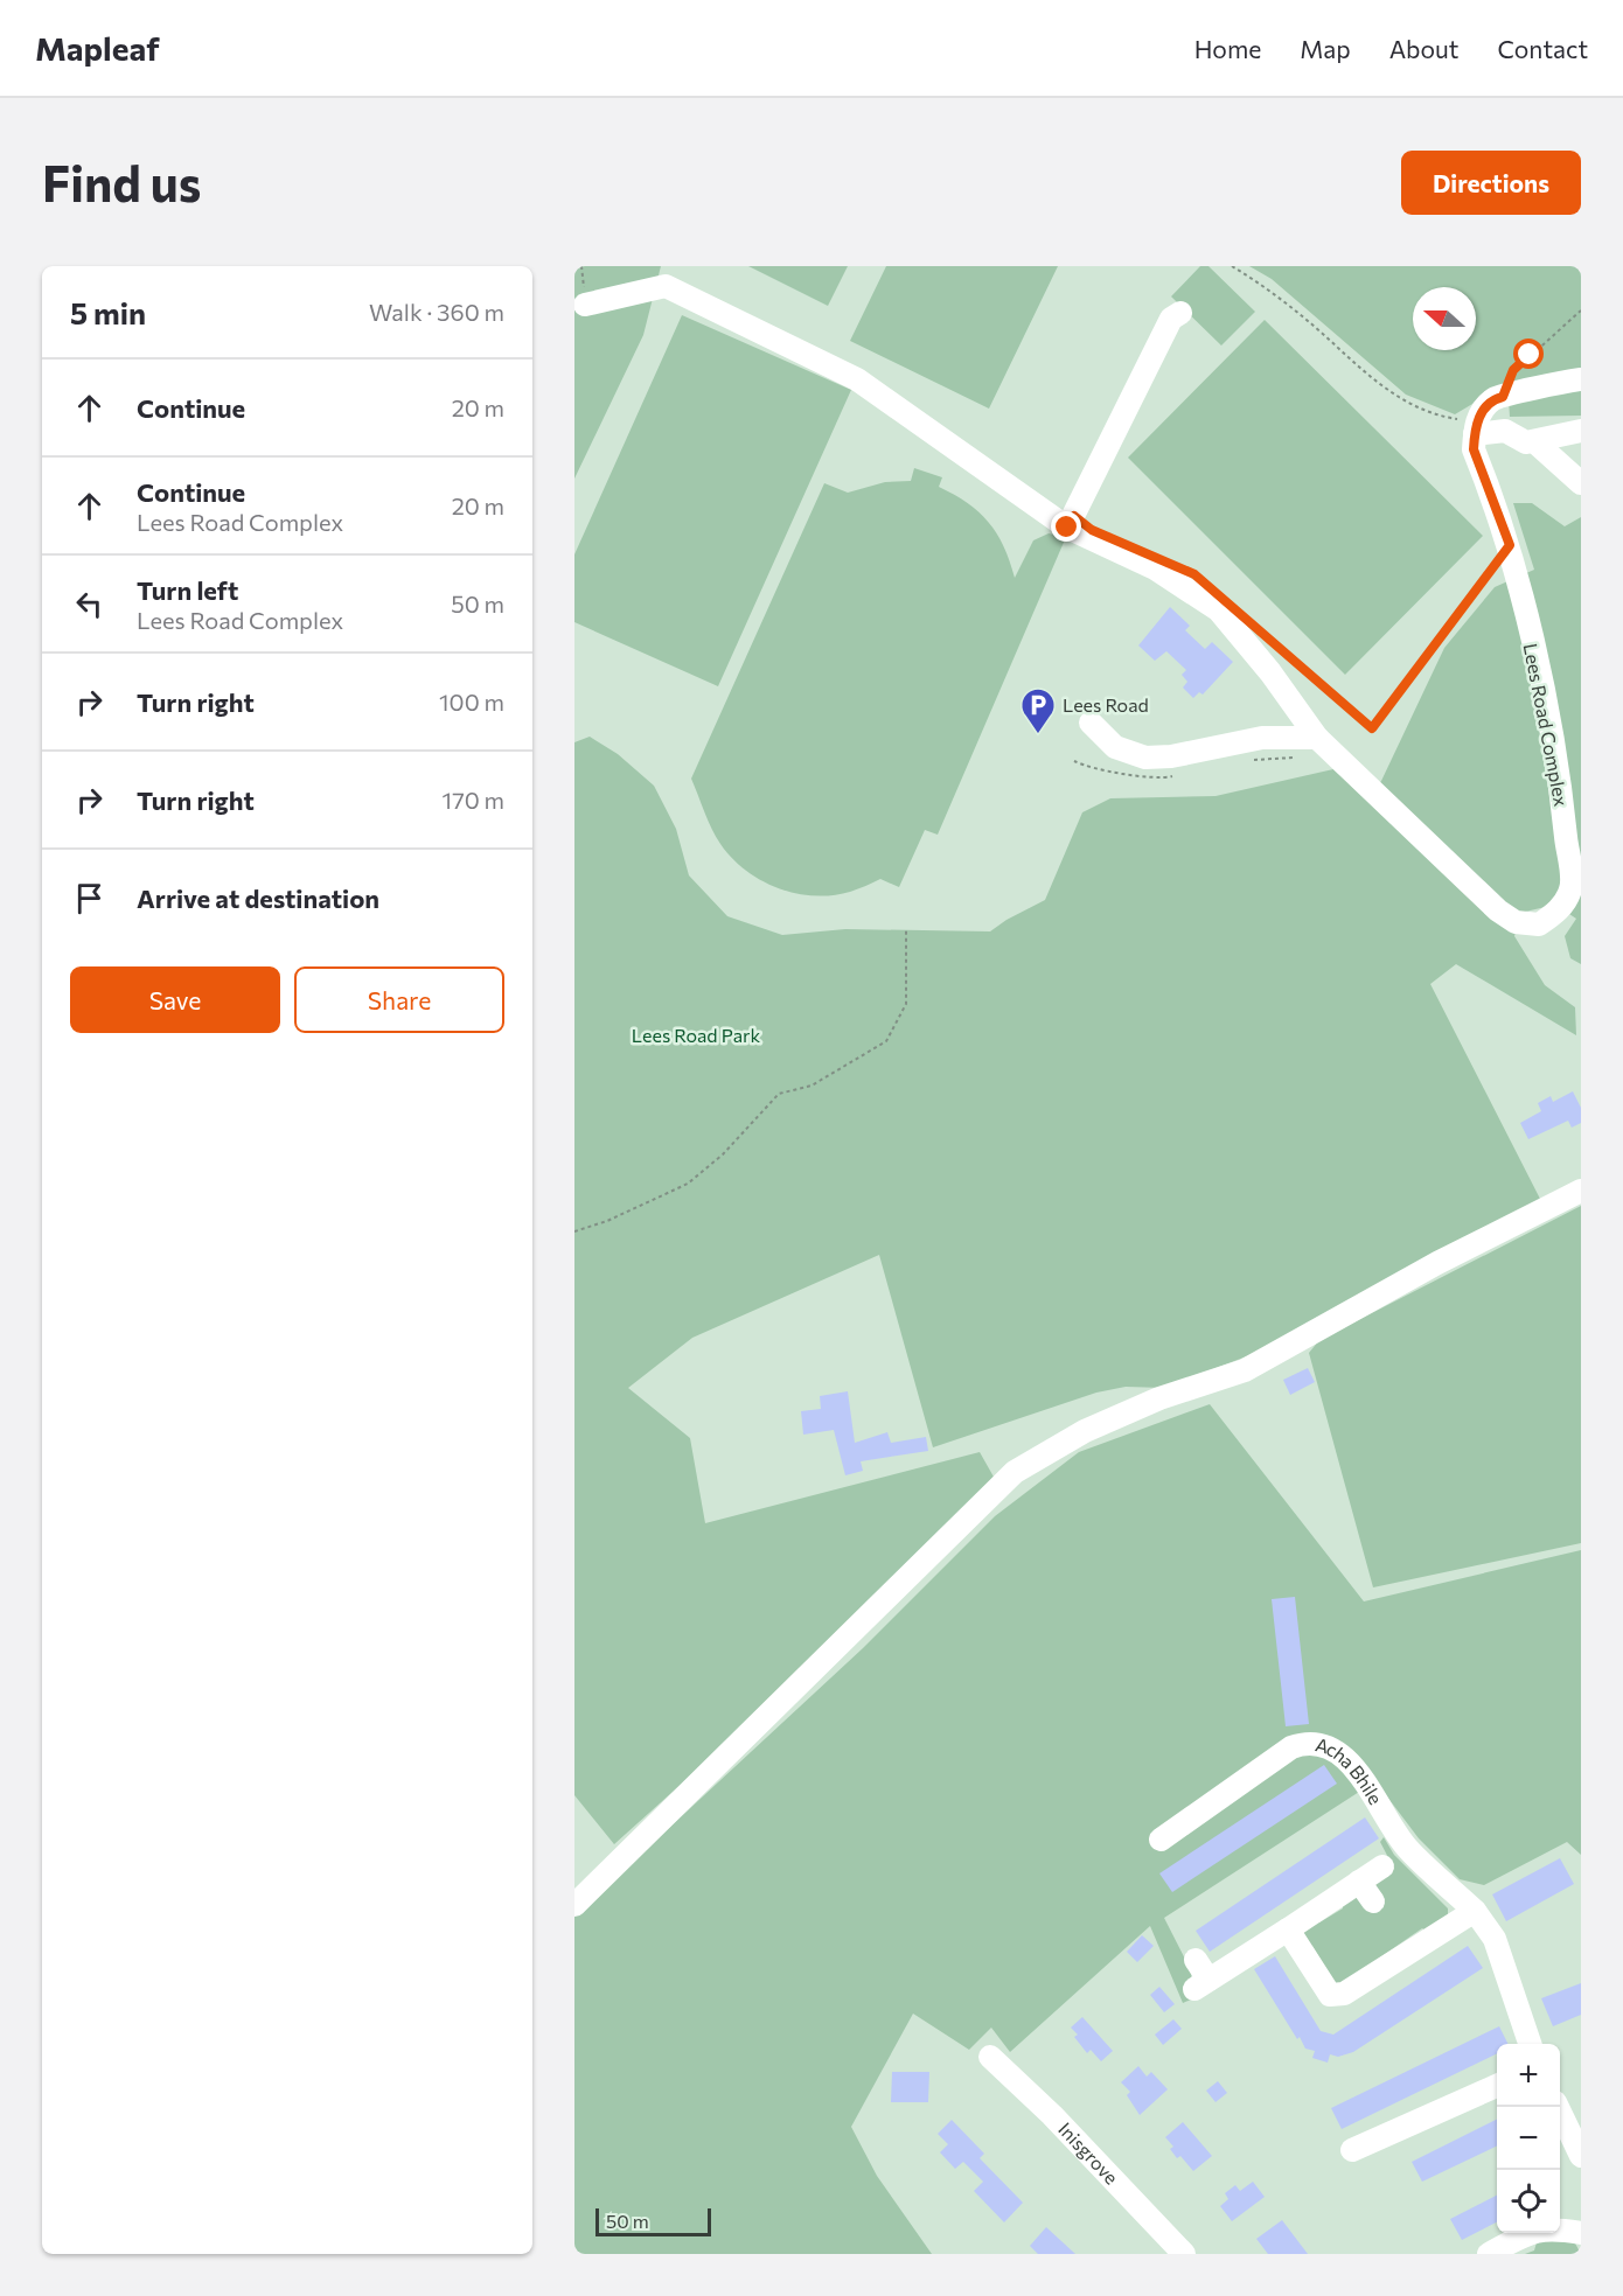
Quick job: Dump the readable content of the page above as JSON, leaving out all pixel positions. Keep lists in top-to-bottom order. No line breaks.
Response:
{"streets":{"street":["Lees Road Complex","Acha Bhile","Inisgrove"]},"parks":["Lees Road Park"],"places":{"parking":["Lees Road"]},"scale_bar":"50 m","north":"left","page":{"header":"Mapleaf","nav":["Home","Map","About","Contact"],"buttons":["Directions",["Save","Share"]],"title":"Find us","heading":["5 min","Walk · 360 m"],"list":[["Continue","20 m"],["Continue","Lees Road Complex","20 m"],["Turn left","Lees Road Complex","50 m"],["Turn right","100 m"],["Turn right","170 m"],"Arrive at destination"],"map_buttons":["+","−"],"scale":"50 m"}}
